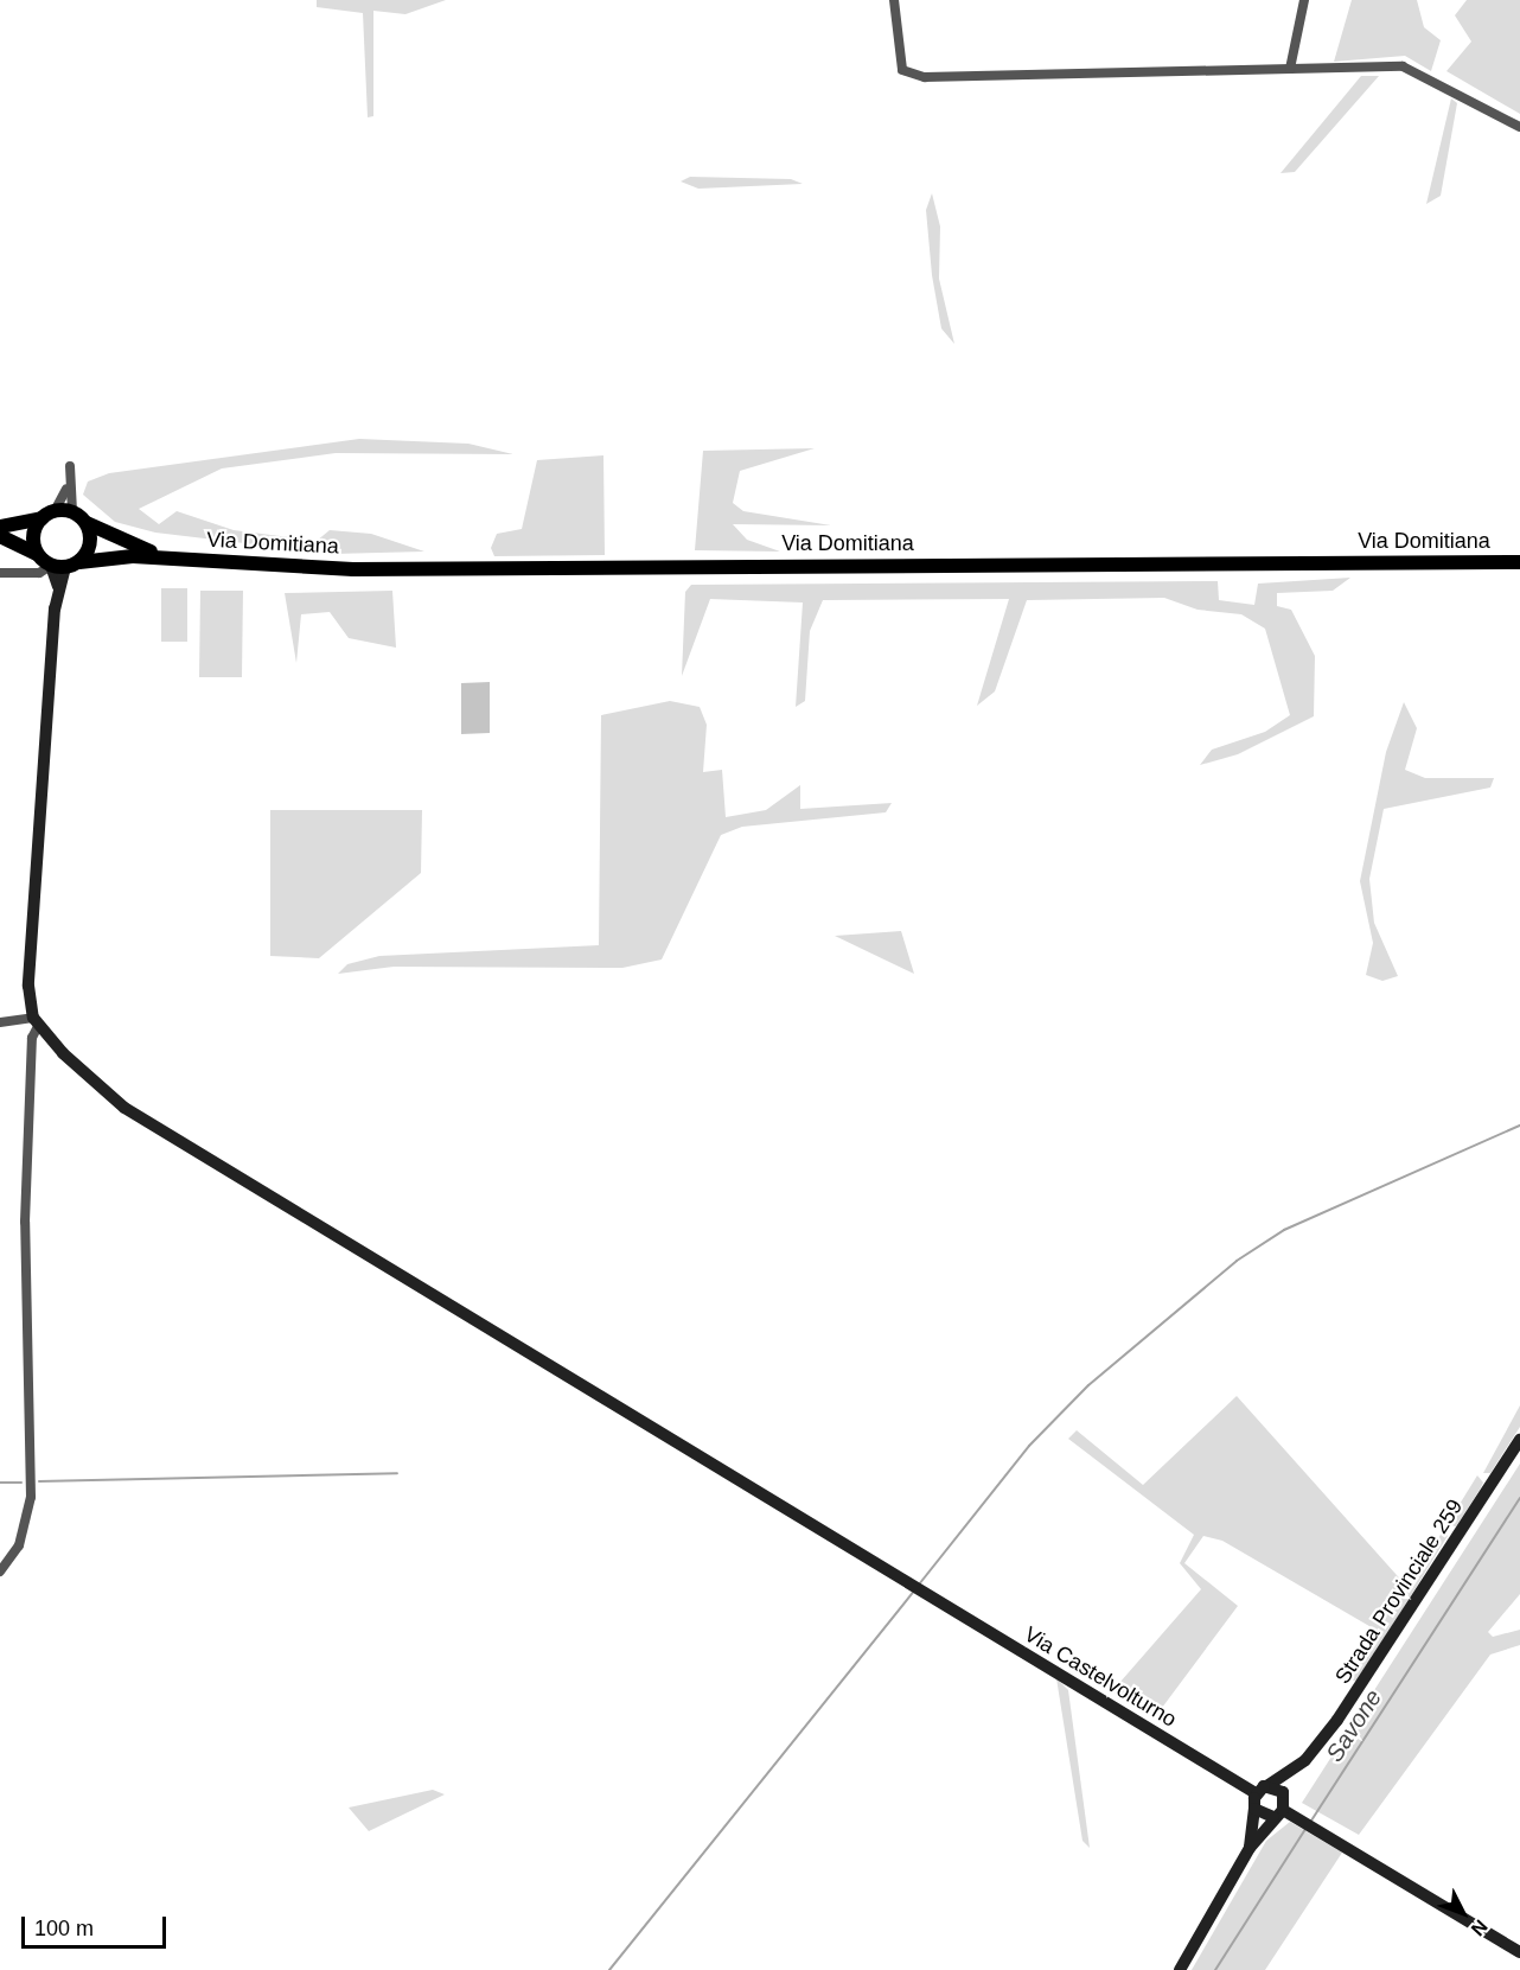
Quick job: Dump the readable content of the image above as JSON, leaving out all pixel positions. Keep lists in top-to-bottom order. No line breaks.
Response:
{"streets":{"main road":["Via Domitiana"],"street":["Strada Provinciale 259","Via Castelvolturno"]},"crossings":[["Strada Provinciale 259","Via Castelvolturno"]],"water":["Savone"],"scale_bar":"100 m","north":"bottom right"}
